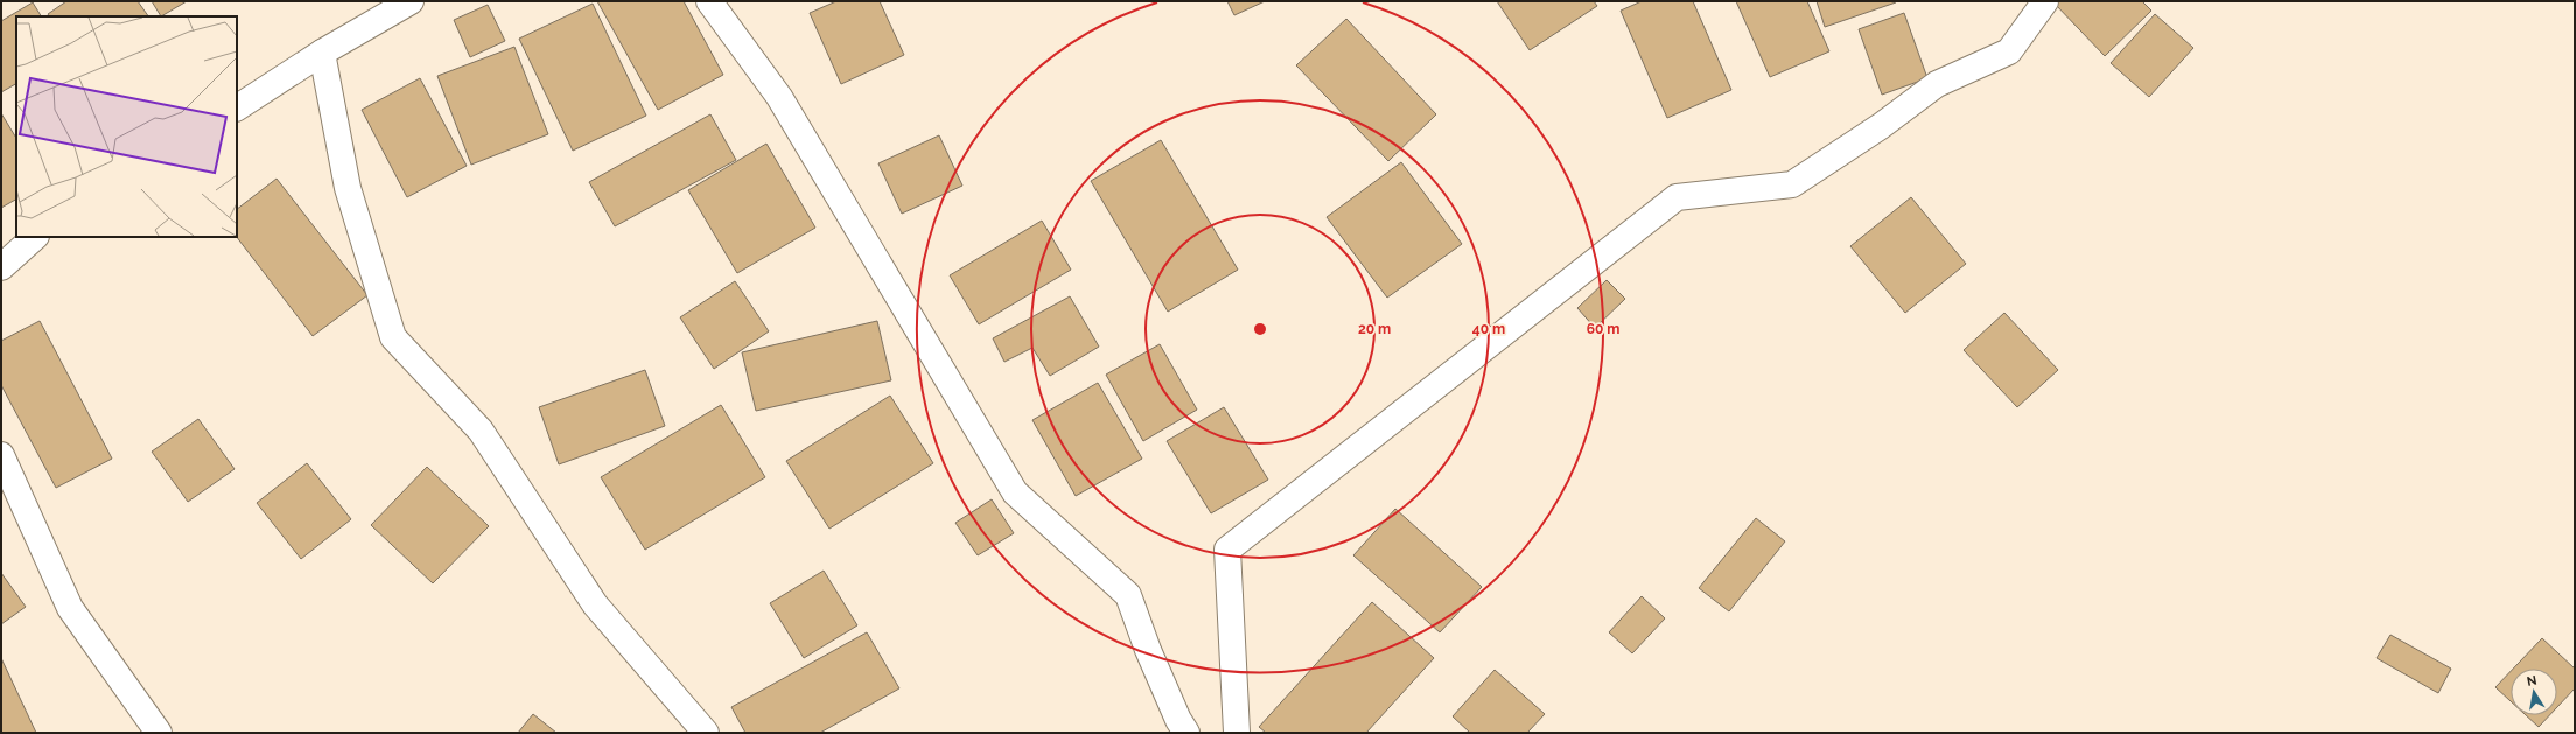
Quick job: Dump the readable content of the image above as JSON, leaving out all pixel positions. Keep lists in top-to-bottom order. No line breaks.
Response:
{"north":"top","rings":["20 m","40 m","60 m"]}
